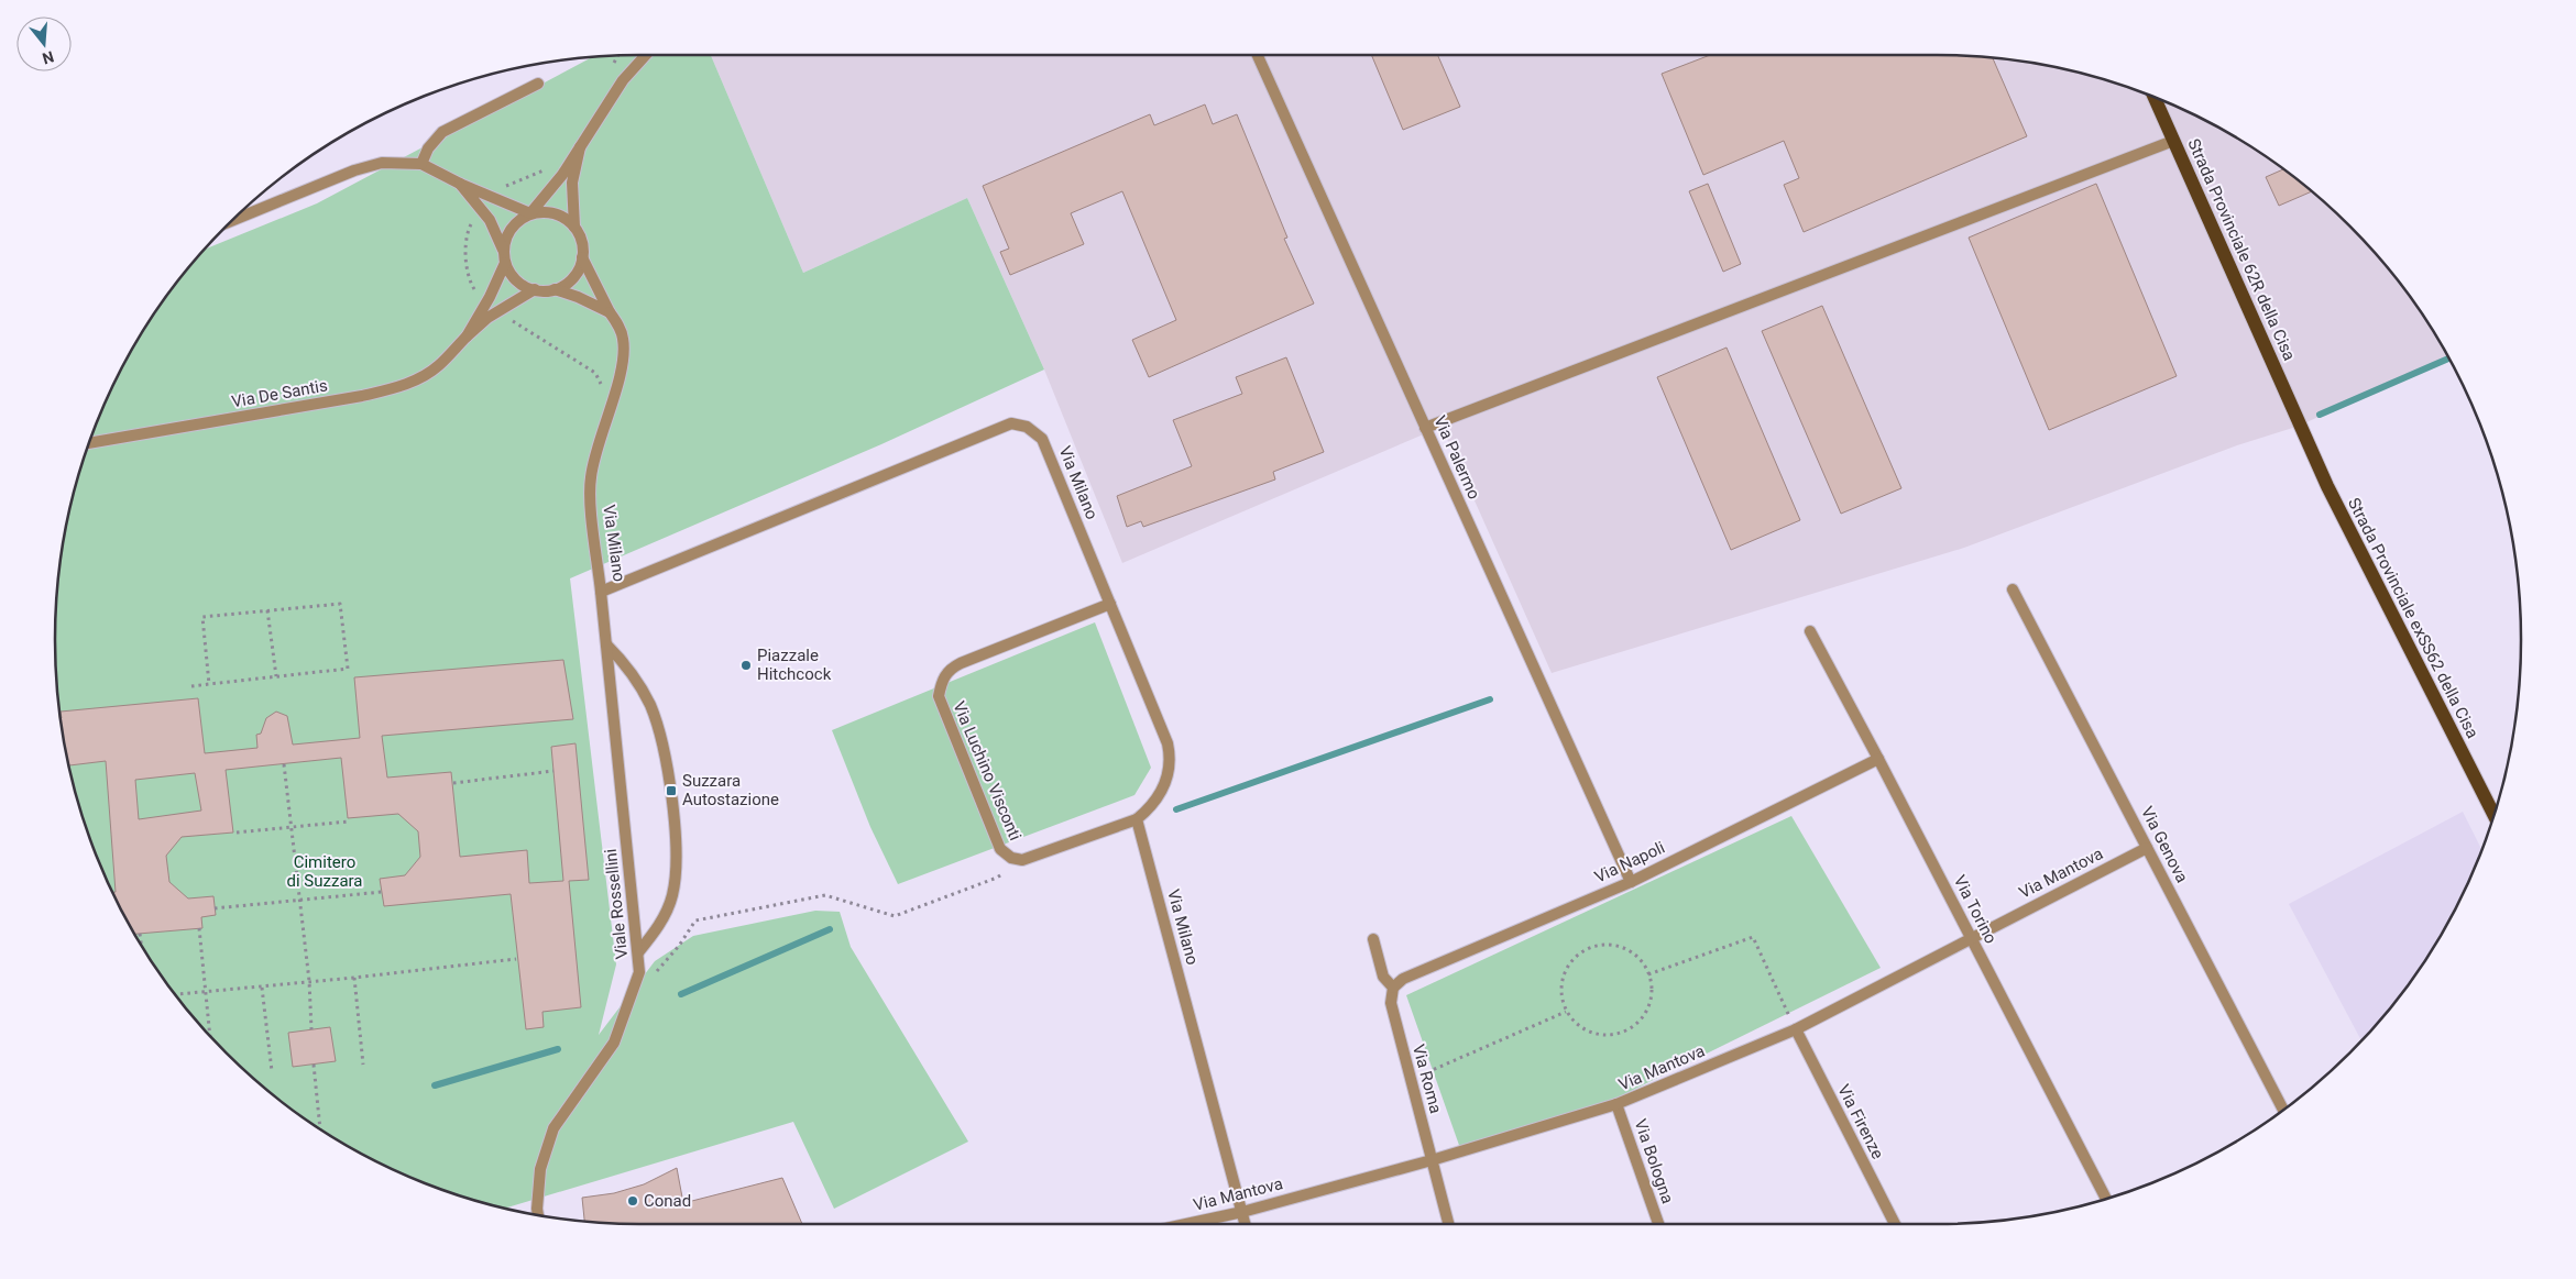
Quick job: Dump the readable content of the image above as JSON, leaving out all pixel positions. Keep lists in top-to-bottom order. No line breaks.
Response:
{"streets":{"main road":["Strada Provinciale 62R della Cisa","Strada Provinciale exSS62 della Cisa"],"street":["Via De Santis","Via Palermo","Via Milano","Via Luchino Visconti","Via Genova","Via Napoli","Via Mantova","Viale Rossellini","Via Torino","Via Roma","Via Firenze","Via Bologna"]},"crossings":[["Strada Provinciale 62R della Cisa","Strada Provinciale exSS62 della Cisa"],["Via Palermo","Via Napoli"],["Via Milano","Via Luchino Visconti"],["Via Milano","Via Mantova"],["Via Milano","Viale Rossellini"],["Via Genova","Via Mantova"],["Via Napoli","Via Torino"],["Via Napoli","Via Roma"],["Via Mantova","Via Torino"],["Via Mantova","Via Roma"],["Via Mantova","Via Firenze"],["Via Mantova","Via Bologna"]],"parks":["Cimitero di Suzzara"],"places":{"other":["Piazzale Hitchcock","Conad"],"transit":["Suzzara Autostazione"]},"north":"bottom"}
